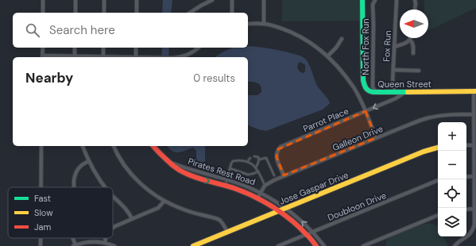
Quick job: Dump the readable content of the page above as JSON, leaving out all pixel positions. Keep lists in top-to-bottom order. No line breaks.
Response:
{"streets":{"street":["Fox Run","North Fox Run","Queen Street","Parrot Place","Galleon Drive","Pirates Rest Road","Jose Gaspar Drive","Doubloon Drive"]},"crossings":[["Fox Run","Queen Street"],["North Fox Run","Queen Street"],["Queen Street","Parrot Place"],["Parrot Place","Galleon Drive"],["Pirates Rest Road","Jose Gaspar Drive"],["Pirates Rest Road","Doubloon Drive"]],"legend":["Fast","Slow","Jam"],"north":"left","page":{"search":"Search here","heading":["Nearby","0 results"],"map_buttons":["+","−"]}}
